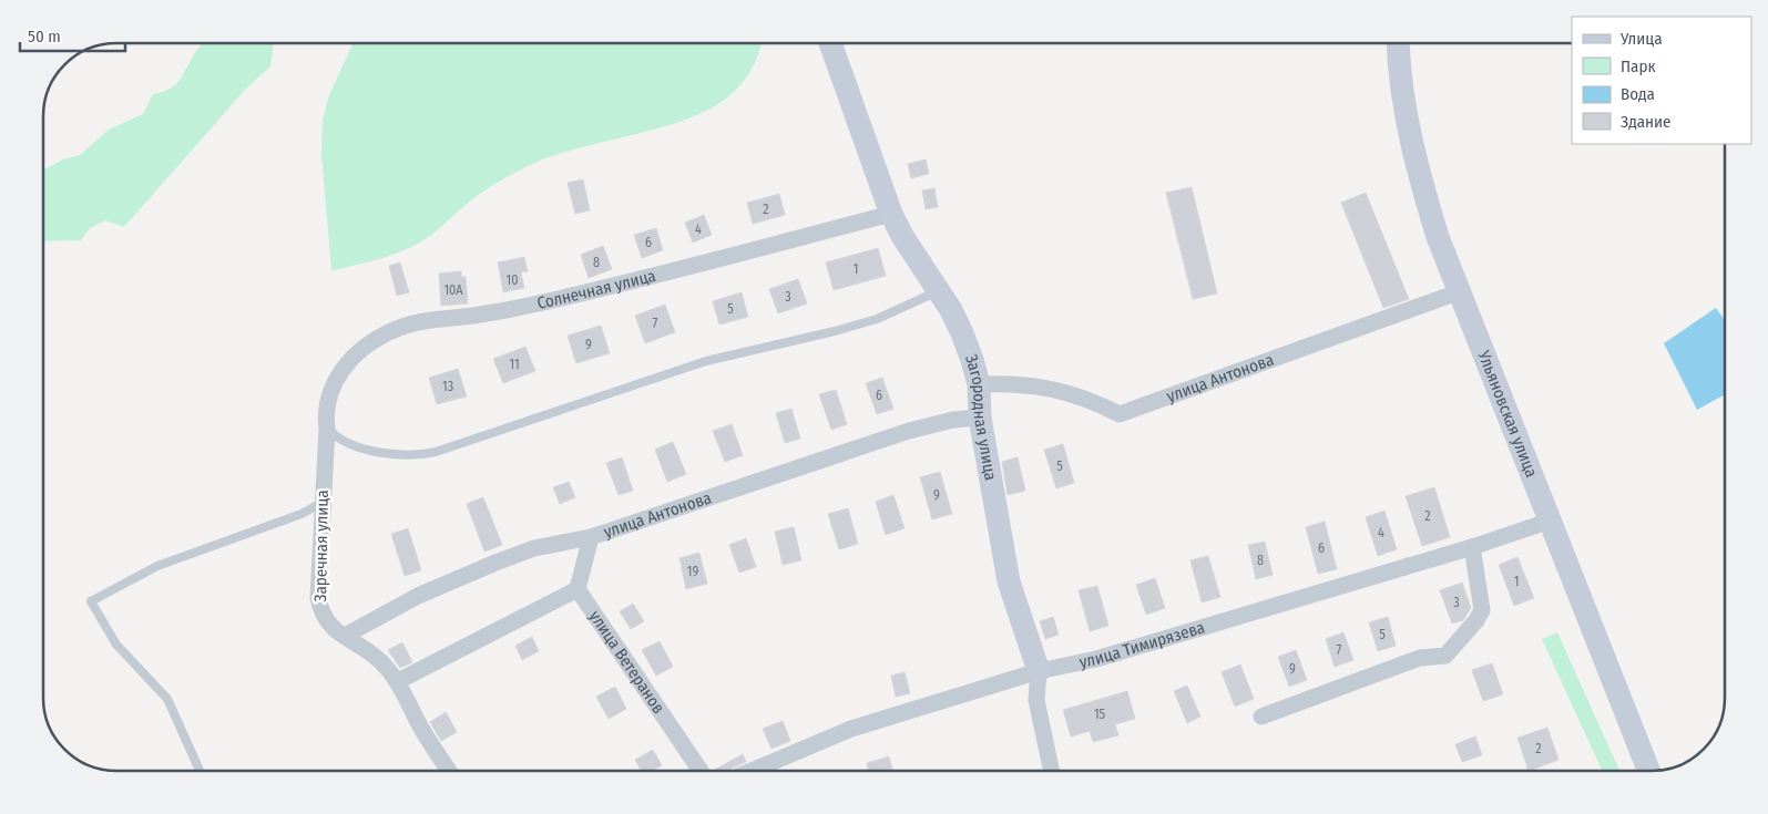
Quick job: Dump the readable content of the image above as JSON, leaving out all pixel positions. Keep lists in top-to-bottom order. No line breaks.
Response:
{"streets":{"main road":["Ульяновская улица","Загородная улица"],"street":["Солнечная улица","улица Антонова","Заречная улица","улица Тимирязева","улица Ветеранов"]},"crossings":[["Солнечная улица","Загородная улица"],["Солнечная улица","Заречная улица"],["улица Антонова","Ульяновская улица"],["улица Антонова","Загородная улица"],["улица Антонова","Заречная улица"],["Ульяновская улица","улица Тимирязева"],["Загородная улица","улица Тимирязева"]],"house_numbers":["2","4","6","8","1","10","10А","3","5","7","9","11","13","6","5","9","2","4","6","8","19","1","3","5","7","9","15","2"],"legend":["Улица","Парк","Вода","Здание"],"scale_bar":"50 m"}
